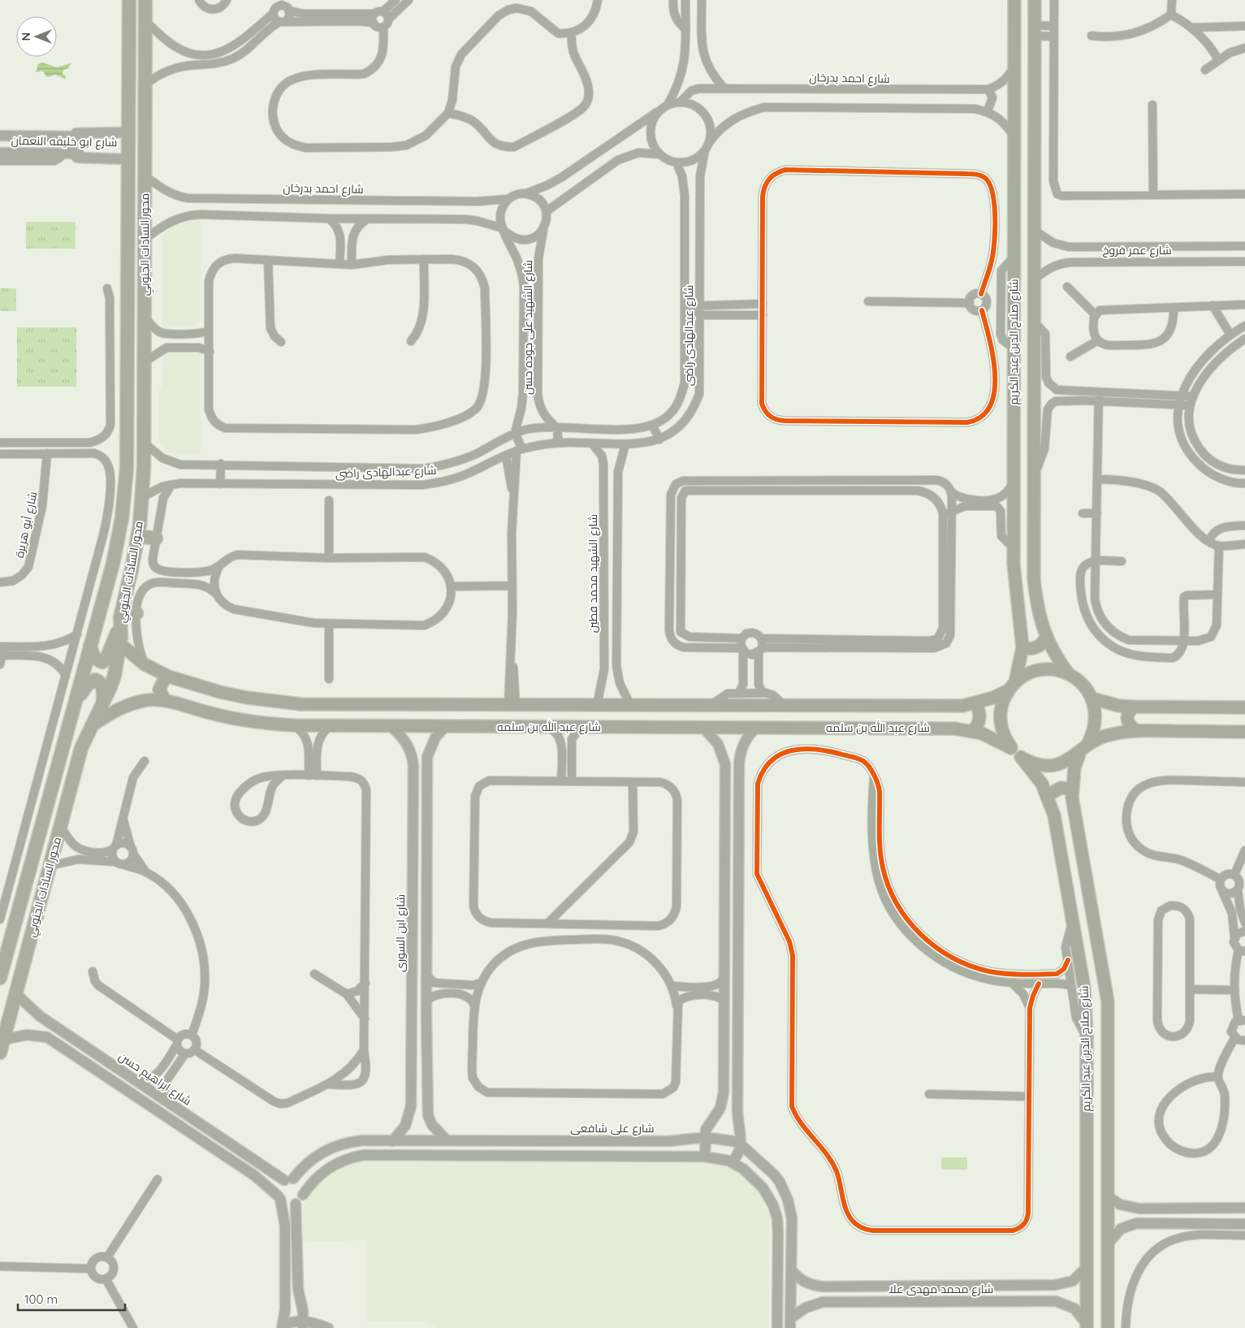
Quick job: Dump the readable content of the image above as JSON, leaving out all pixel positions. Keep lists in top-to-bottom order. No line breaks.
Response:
{"streets":{"main road":["محور السادات الجنوبي","شارع صلاح الدين عبد الكريم","شارع عبد الله بن سلمه"],"street":["شارع احمد بدرخان","شارع ابو خليفه النعمان","شارع عمر فروخ","شارع الشهيد على جوده حسن","شارع عبدالهادى راضى","شارع أبو هريرة","شارع الشهيد محمد فطين","شارع ابن السورى","شارع ابراهيم حسن","شارع على شافعى","شارع محمد مهدى علا"]},"crossings":[["شارع احمد بدرخان","محور السادات الجنوبي"],["شارع احمد بدرخان","شارع الشهيد على جوده حسن"],["شارع احمد بدرخان","شارع عبدالهادى راضى"],["شارع ابو خليفه النعمان","محور السادات الجنوبي"],["محور السادات الجنوبي","شارع عبدالهادى راضى"],["محور السادات الجنوبي","شارع عبد الله بن سلمه"],["محور السادات الجنوبي","شارع ابراهيم حسن"],["شارع عمر فروخ","شارع صلاح الدين عبد الكريم"],["شارع الشهيد على جوده حسن","شارع عبدالهادى راضى"],["شارع عبدالهادى راضى","شارع الشهيد محمد فطين"],["شارع صلاح الدين عبد الكريم","شارع عبد الله بن سلمه"],["شارع صلاح الدين عبد الكريم","شارع محمد مهدى علا"],["شارع الشهيد محمد فطين","شارع عبد الله بن سلمه"],["شارع عبد الله بن سلمه","شارع ابن السورى"],["شارع ابن السورى","شارع على شافعى"],["شارع ابراهيم حسن","شارع على شافعى"],["شارع على شافعى","شارع محمد مهدى علا"]],"scale_bar":"100 m","north":"left"}
